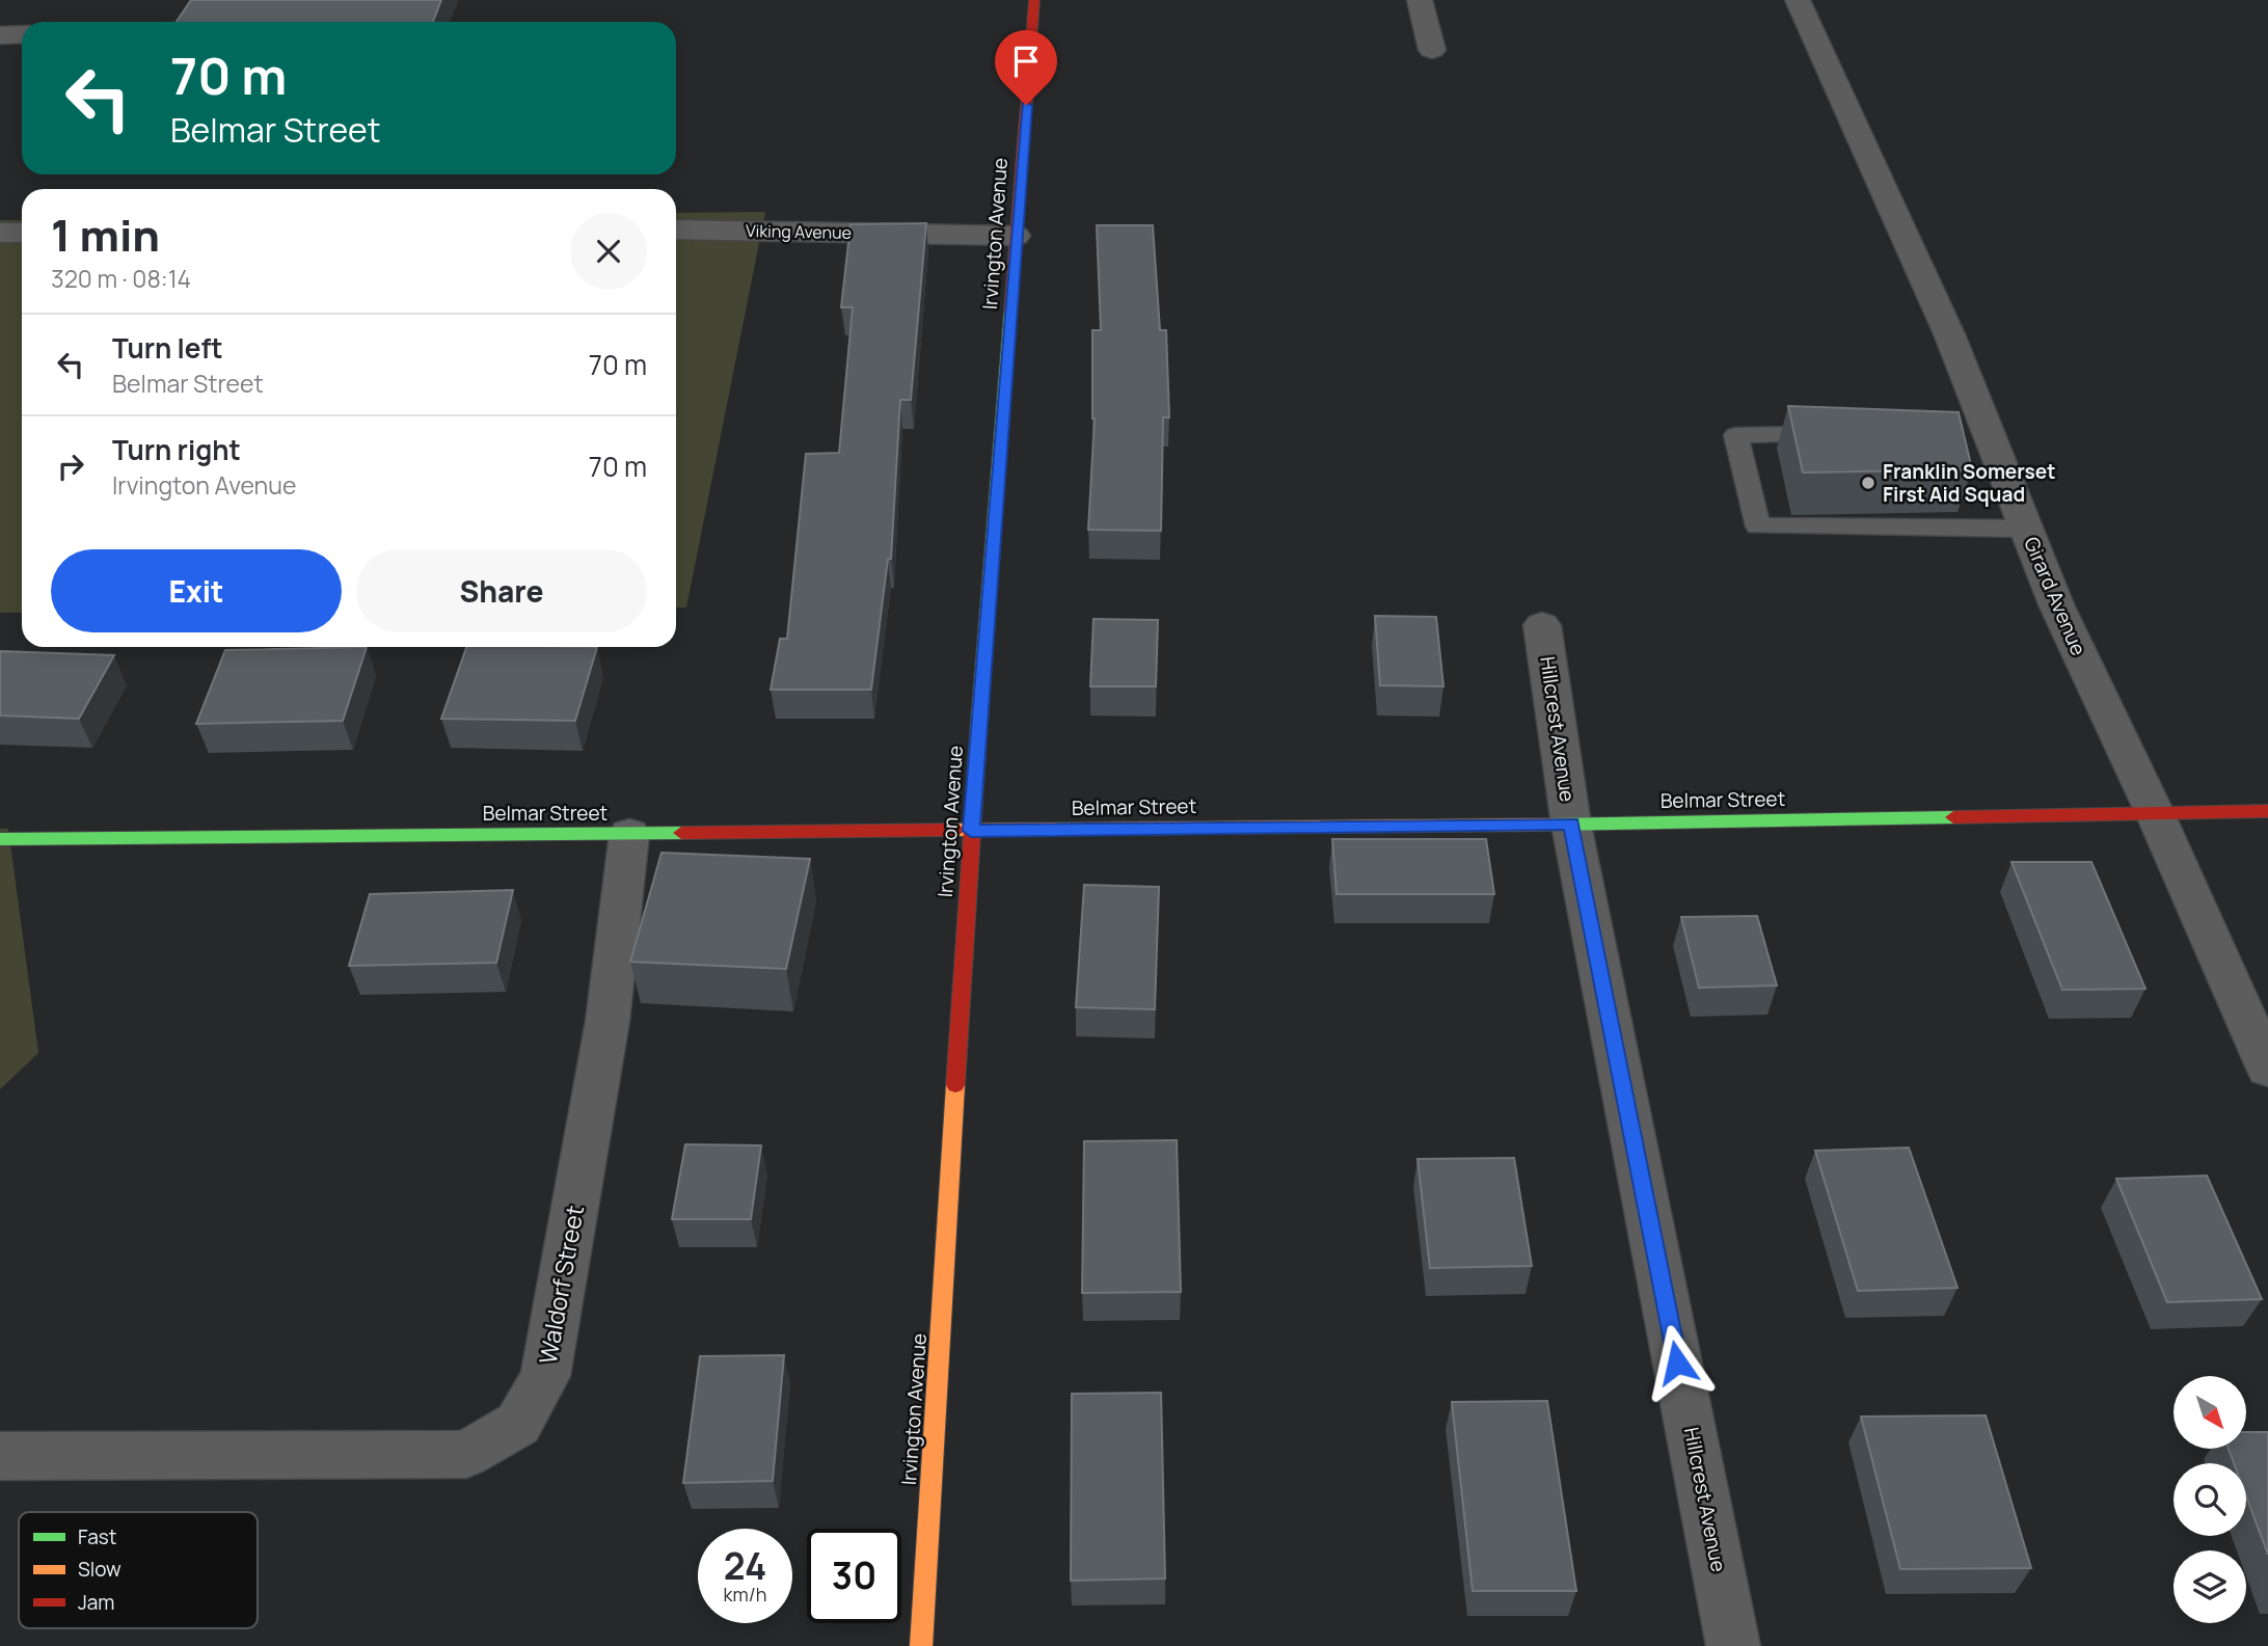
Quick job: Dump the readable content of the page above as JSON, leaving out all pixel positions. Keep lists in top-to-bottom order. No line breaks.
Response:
{"streets":{"street":["Viking Avenue","Irvington Avenue","Girard Avenue","Hillcrest Avenue","Belmar Street","Waldorf Street"]},"crossings":[["Viking Avenue","Irvington Avenue"],["Irvington Avenue","Belmar Street"],["Girard Avenue","Belmar Street"],["Hillcrest Avenue","Belmar Street"],["Belmar Street","Waldorf Street"]],"places":["Franklin Somerset First Aid Squad"],"legend":["Fast","Slow","Jam"],"north":"bottom right","page":{"turn":["70 m","Belmar Street"],"heading":["1 min","320 m · 08:14"],"list":[{"name":"Turn left","note":"Belmar Street","value":"70 m"},{"name":"Turn right","note":"Irvington Avenue","value":"70 m"}],"buttons":["Exit","Share"],"speed":"24 km/h","limit":"30"}}
